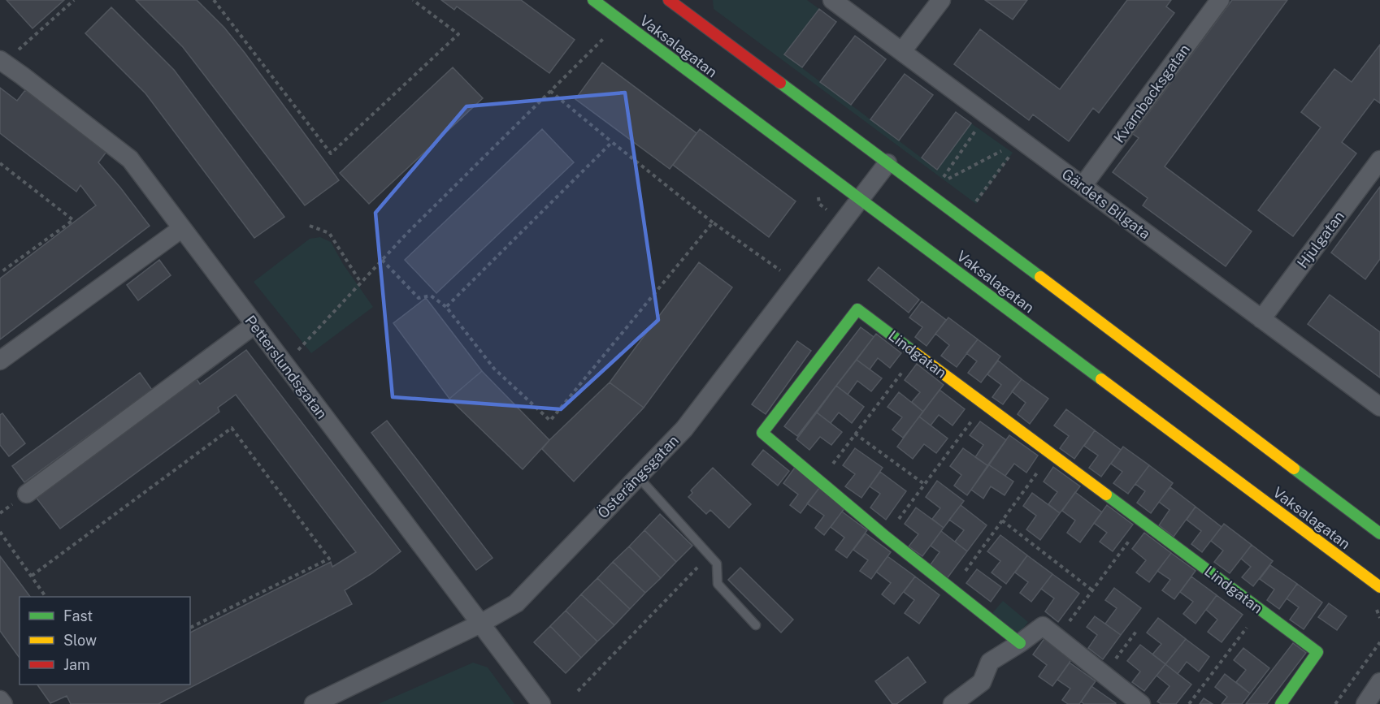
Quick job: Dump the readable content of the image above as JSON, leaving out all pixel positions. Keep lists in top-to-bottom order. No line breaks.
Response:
{"streets":{"main road":["Vaksalagatan","Lindgatan"],"street":["Kvarnbacksgatan","Gärdets Bilgata","Hjulgatan","Petterslundsgatan","Österängsgatan"]},"crossings":[["Vaksalagatan","Österängsgatan"],["Kvarnbacksgatan","Gärdets Bilgata"],["Gärdets Bilgata","Hjulgatan"],["Petterslundsgatan","Österängsgatan"]],"legend":["Fast","Slow","Jam"]}
